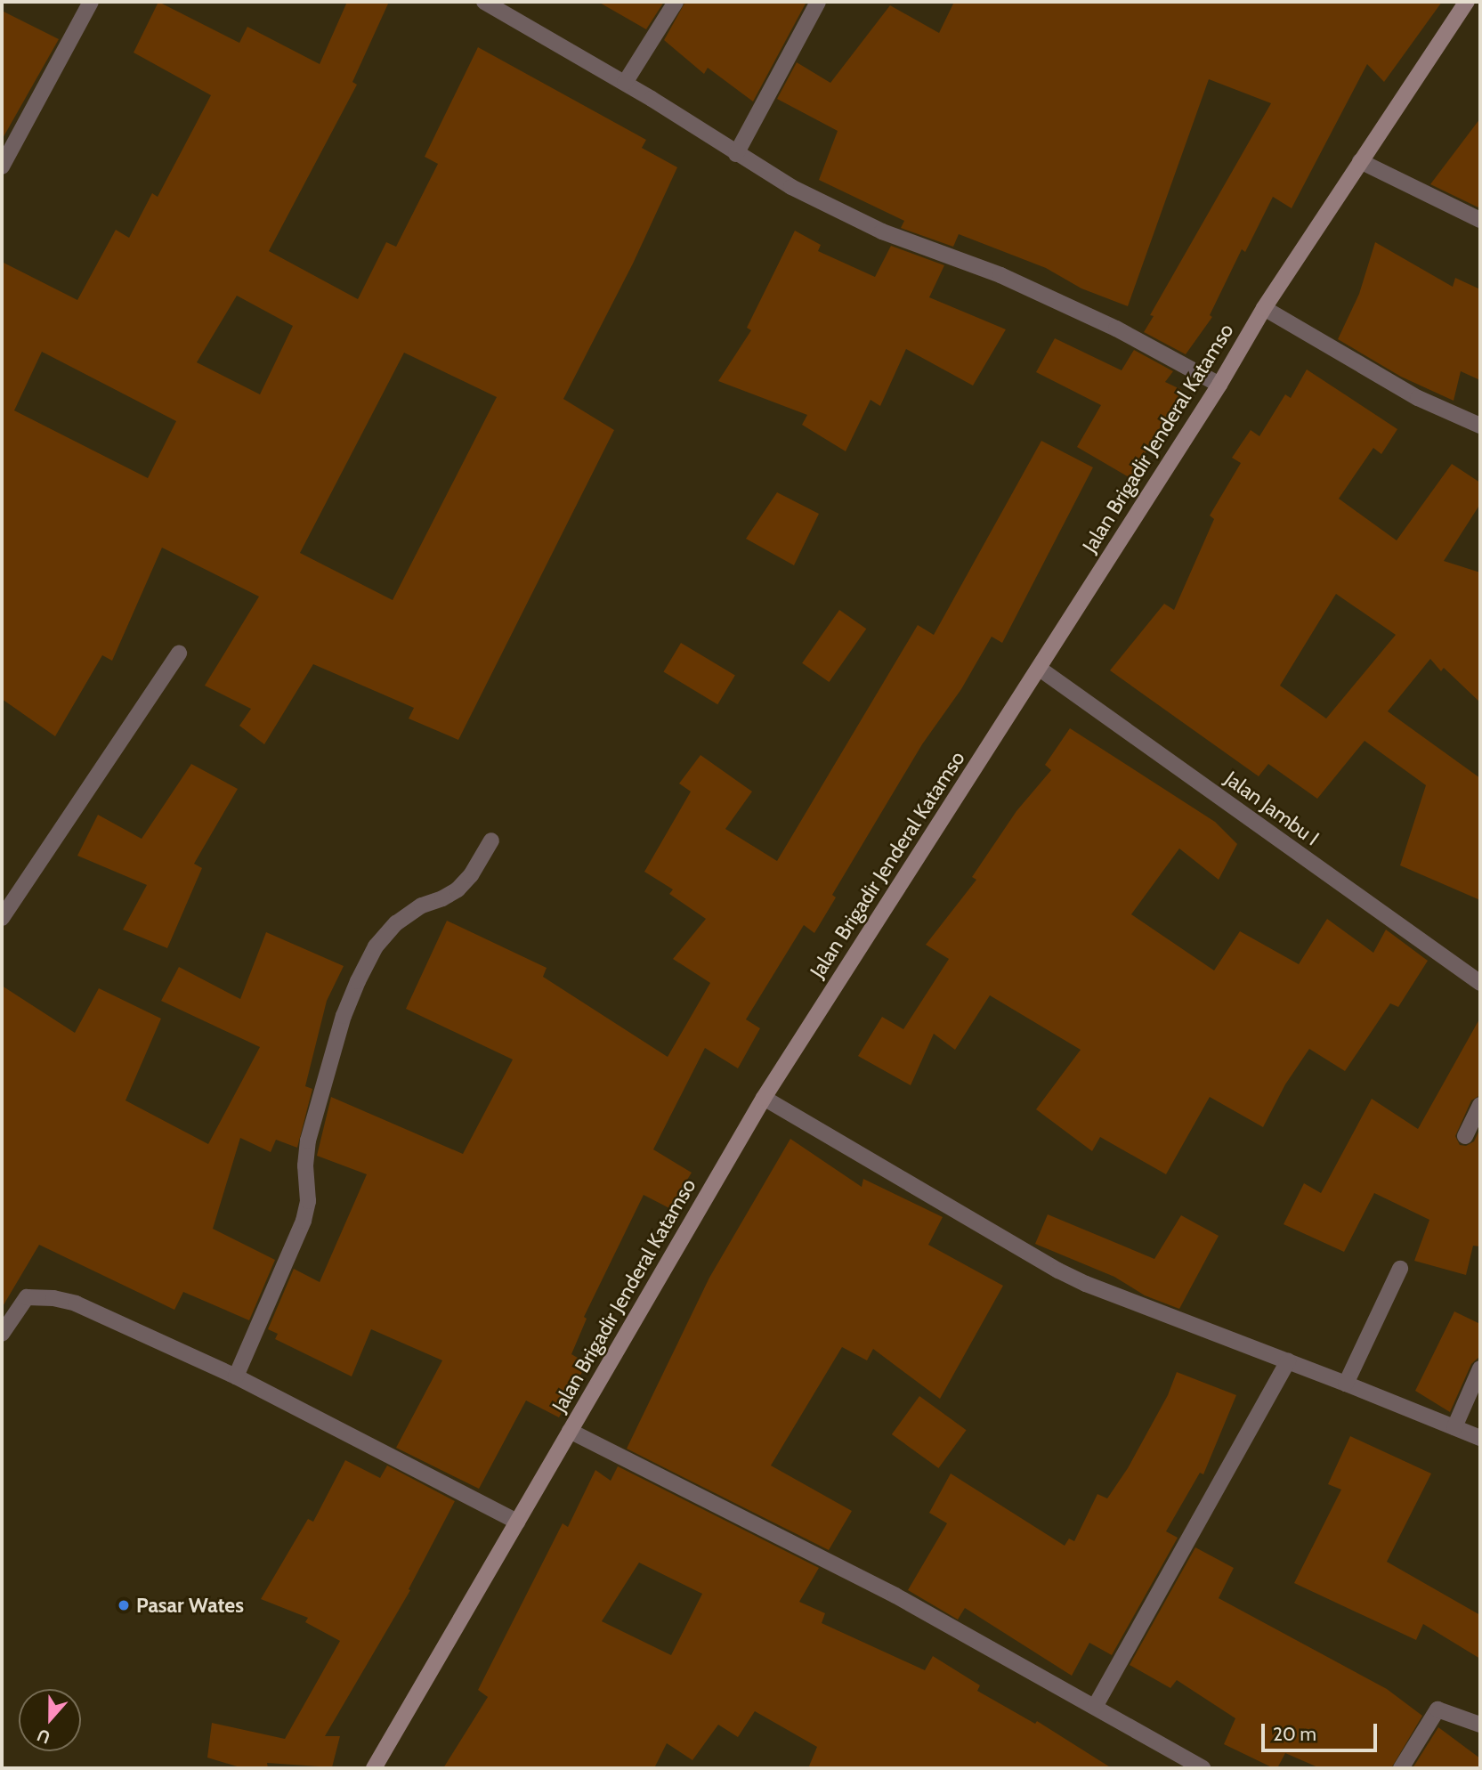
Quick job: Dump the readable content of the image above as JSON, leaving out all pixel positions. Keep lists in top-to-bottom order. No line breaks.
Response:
{"streets":{"main road":["Jalan Brigadir Jenderal Katamso"],"street":["Jalan Jambu I"]},"crossings":[["Jalan Brigadir Jenderal Katamso","Jalan Jambu I"]],"places":["Pasar Wates"],"scale_bar":"20 m","north":"bottom"}
